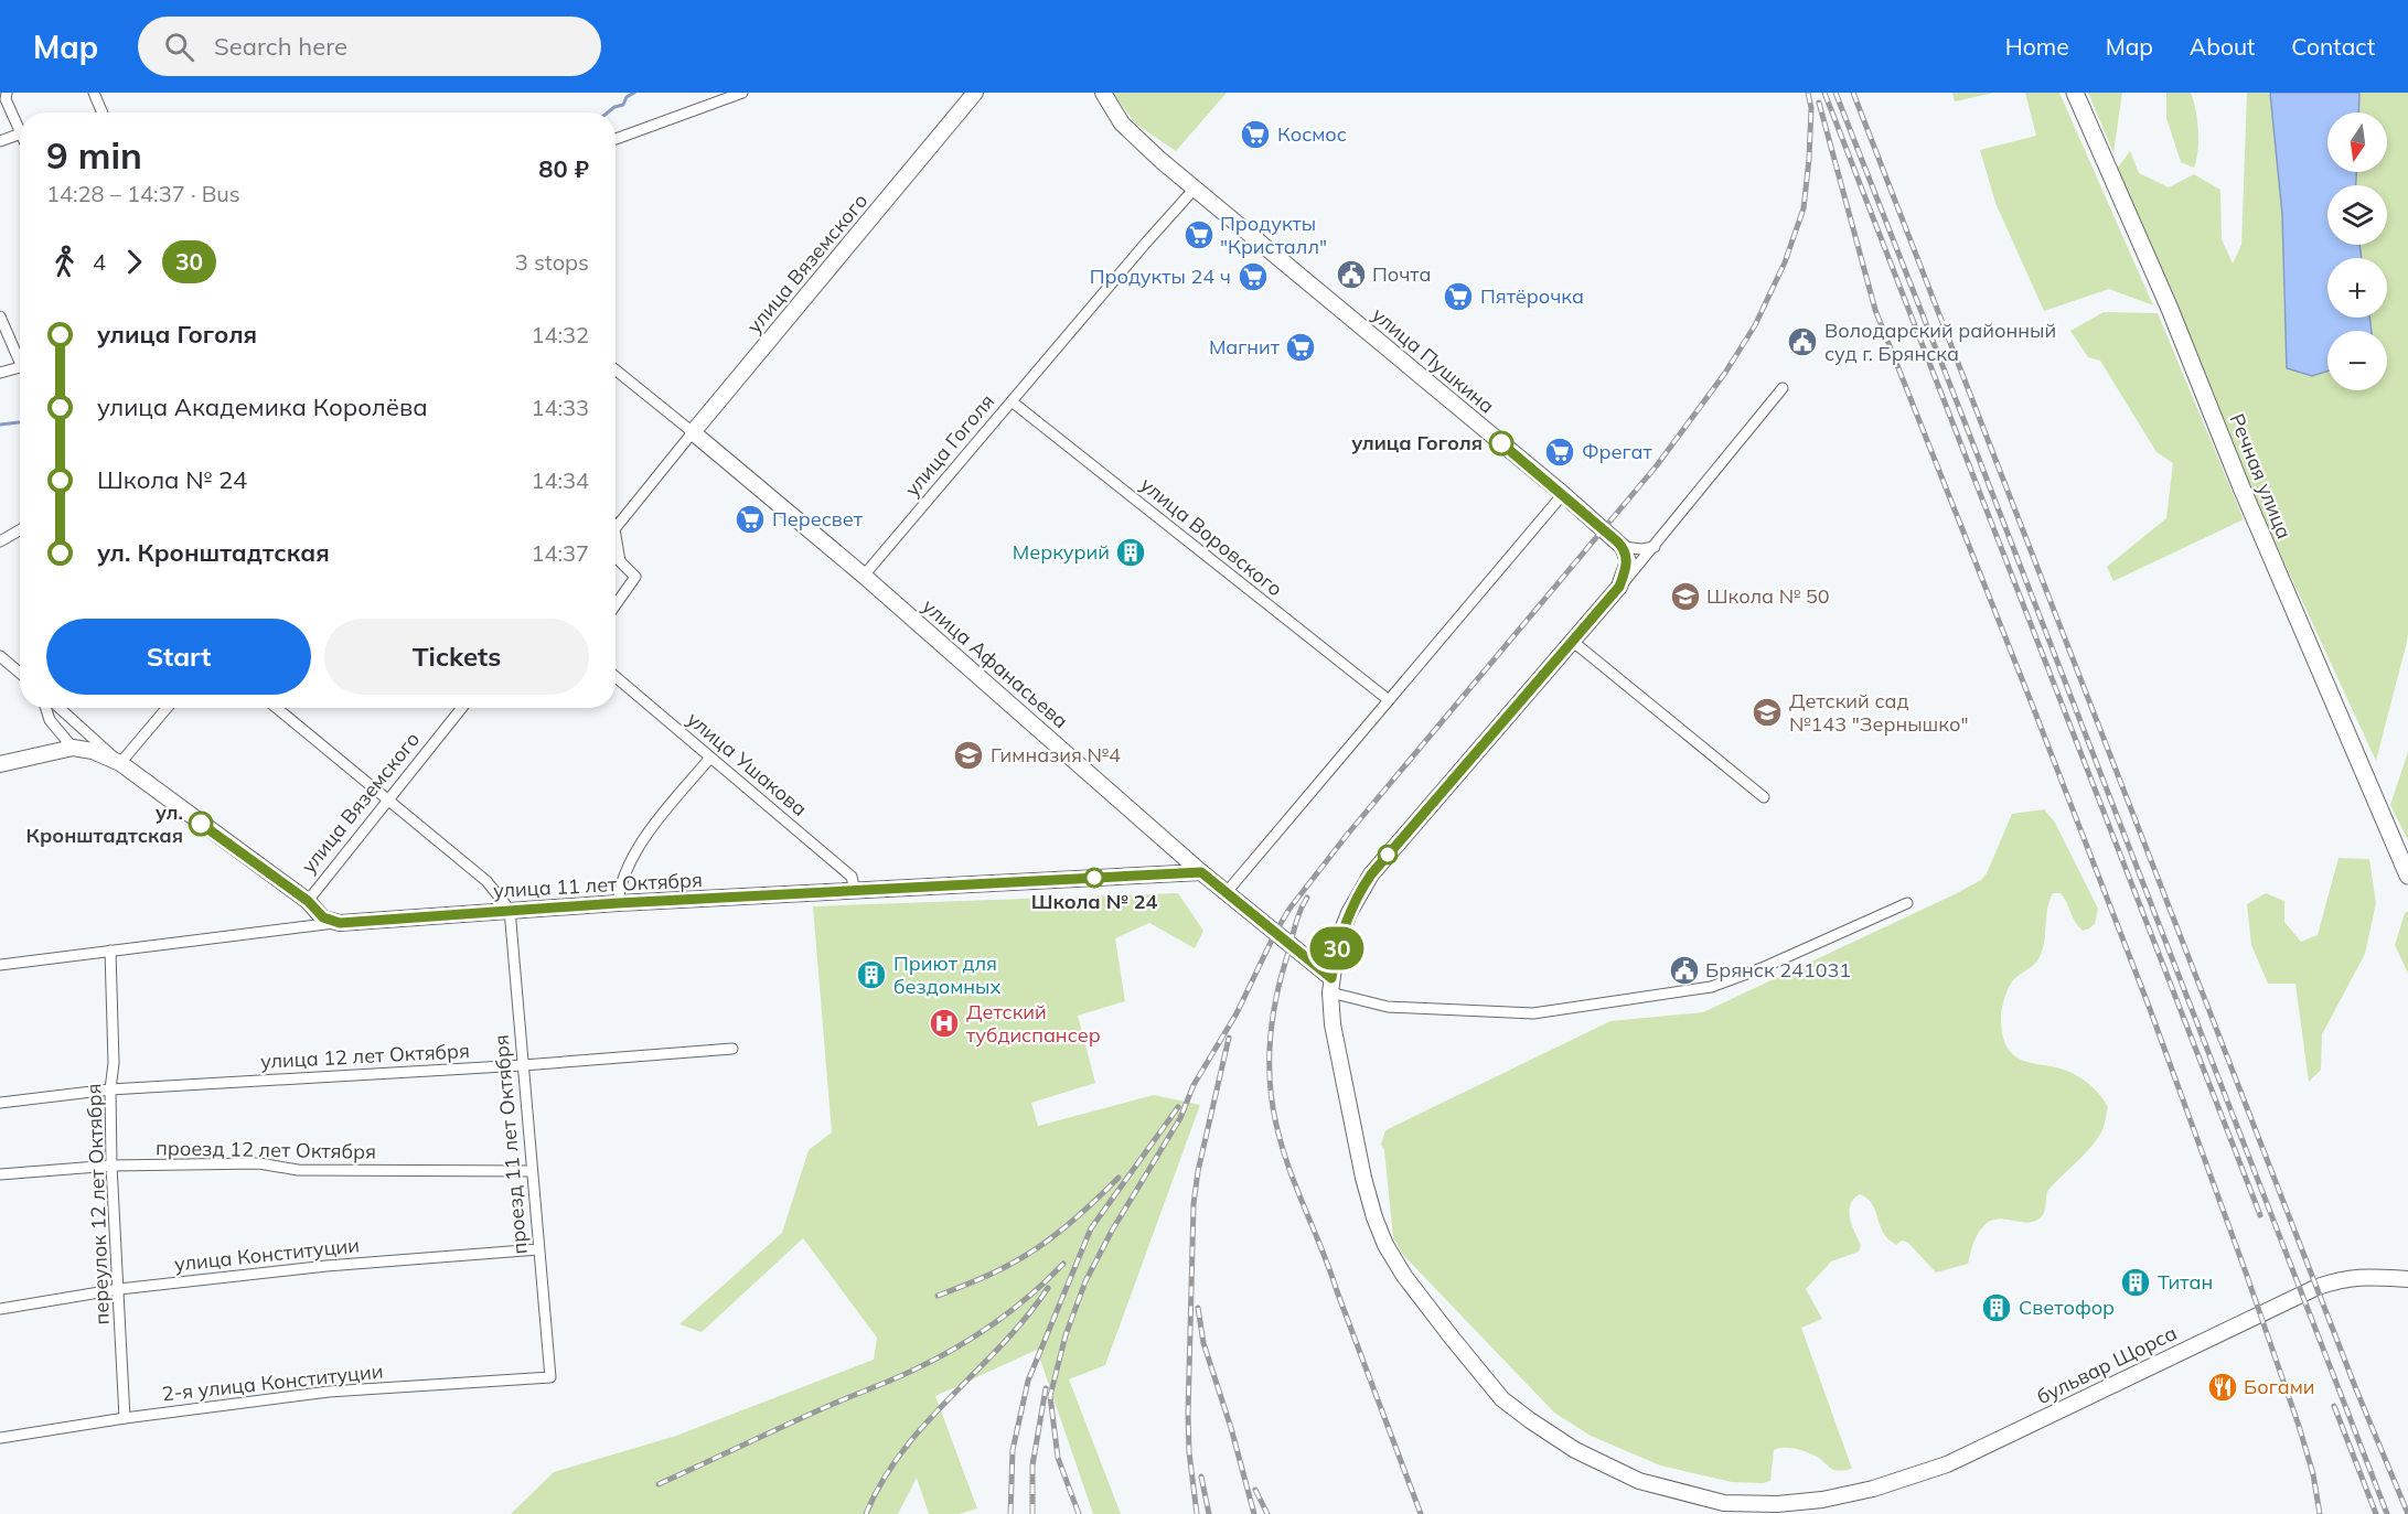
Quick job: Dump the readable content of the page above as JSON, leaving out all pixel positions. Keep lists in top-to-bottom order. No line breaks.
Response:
{"streets":{"main road":["улица Вяземского","улица Пушкина","Речная улица","улица Афанасьева","улица 11 лет Октября","бульвар Щорса"],"street":["улица Гоголя","улица Воровского","улица Ушакова","улица 12 лет Октября","проезд 11 лет Октября","проезд 12 лет Октября","переулок 12 лет Октября","улица Конституции","2-я улица Конституции"]},"crossings":[["улица Вяземского","улица Афанасьева"],["улица Пушкина","улица Гоголя"],["улица Гоголя","улица Воровского"],["улица Гоголя","улица Афанасьева"],["улица Афанасьева","улица 11 лет Октября"],["улица Афанасьева","бульвар Щорса"],["улица Ушакова","улица 11 лет Октября"],["улица 11 лет Октября","проезд 11 лет Октября"],["улица 11 лет Октября","переулок 12 лет Октября"],["улица 12 лет Октября","проезд 11 лет Октября"],["улица 12 лет Октября","переулок 12 лет Октября"],["проезд 11 лет Октября","проезд 12 лет Октября"],["проезд 11 лет Октября","улица Конституции"],["проезд 11 лет Октября","2-я улица Конституции"],["проезд 12 лет Октября","переулок 12 лет Октября"],["переулок 12 лет Октября","улица Конституции"],["переулок 12 лет Октября","2-я улица Конституции"]],"places":{"supermarket":["Космос","Продукты \"Кристалл\"","Продукты 24 ч","Пятёрочка","Магнит","Фрегат","Пересвет"],"public building":["Почта","Володарский районный суд г. Брянска","Брянск 241031"],"other":["улица Гоголя","ул. Кронштадтская","Школа № 24"],"building":["Меркурий","Приют для бездомных","Титан","Светофор"],"school or university":["Школа № 50","Детский сад №143 \"Зернышко\"","Гимназия №4"],"hospital":["Детский тубдиспансер"],"restaurant":["Богами"]},"lines":["bus line 30"],"north":"bottom","page":{"header":"Map","search":"Search here","nav":["Home","Map","About","Contact"],"on_map":"30","map_buttons":["+","−"],"heading":["9 min","14:28 – 14:37 · Bus","80 ₽"],"legs":["4","30","3 stops"],"list":[{"name":"улица Гоголя","value":"14:32"},{"name":"улица Академика Королёва","value":"14:33"},{"name":"Школа № 24","value":"14:34"},{"name":"ул. Кронштадтская","value":"14:37"}],"buttons":["Start","Tickets"]}}
